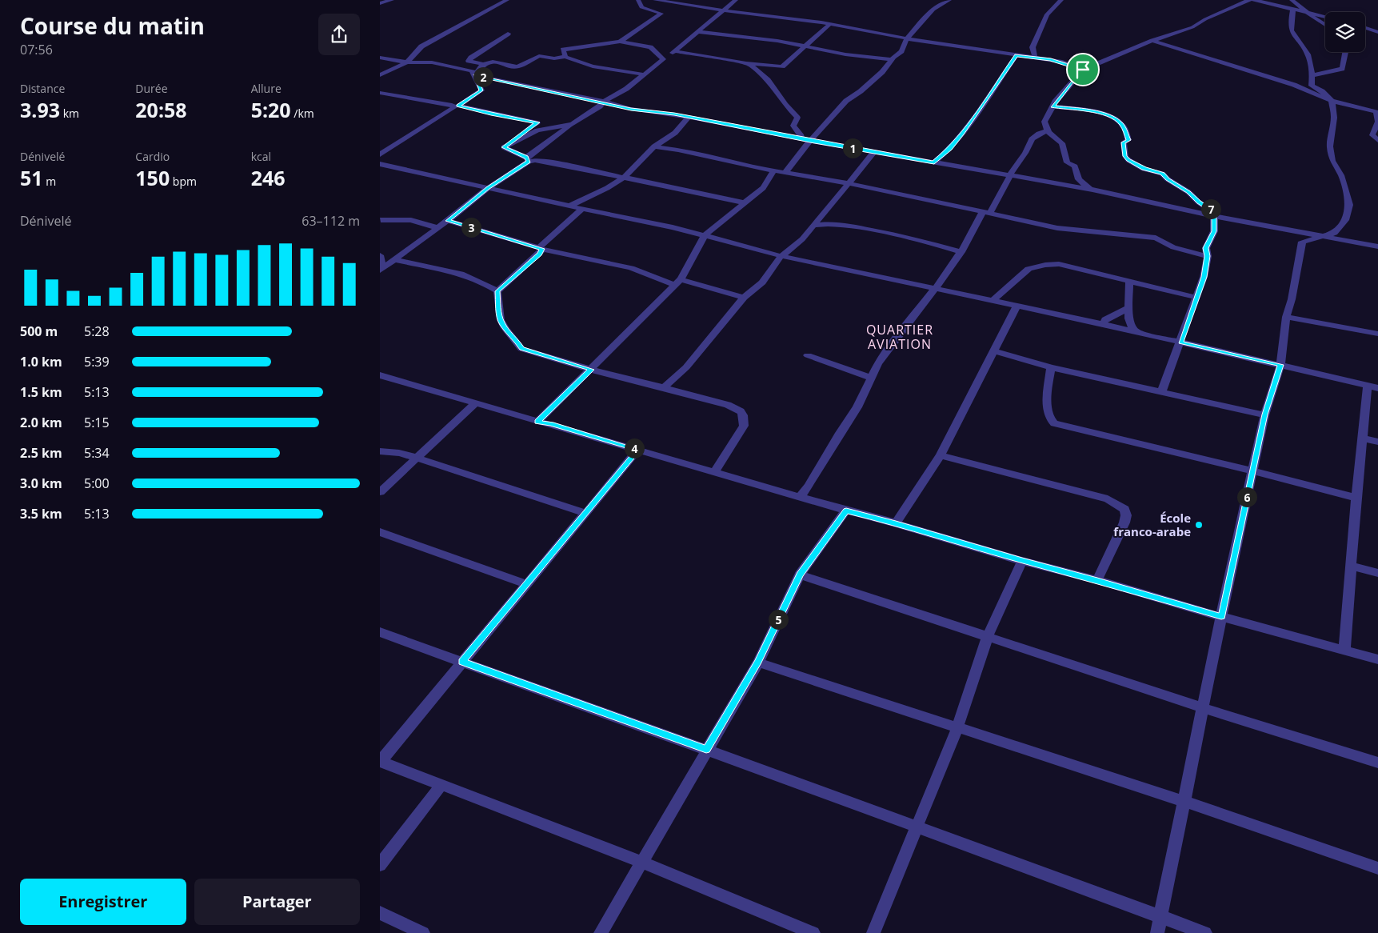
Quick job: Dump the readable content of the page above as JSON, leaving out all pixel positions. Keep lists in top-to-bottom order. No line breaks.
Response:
{"districts":["QUARTIER AVIATION"],"places":["École franco-arabe"],"page":{"heading":["Course du matin","07:56"],"pins":["2","1","7","3","4","6","5"],"stats":[["Distance","3.93 km"],["Durée","20:58"],["Allure","5:20 /km"],["Dénivelé","51 m"],["Cardio","150 bpm"],["kcal","246"]],"chart":["Dénivelé","63–112 m"],"list":[{"name":"500 m","note":"5:28"},{"name":"1.0 km","note":"5:39"},{"name":"1.5 km","note":"5:13"},{"name":"2.0 km","note":"5:15"},{"name":"2.5 km","note":"5:34"},{"name":"3.0 km","note":"5:00"},{"name":"3.5 km","note":"5:13"}],"buttons":["Enregistrer","Partager"]}}
